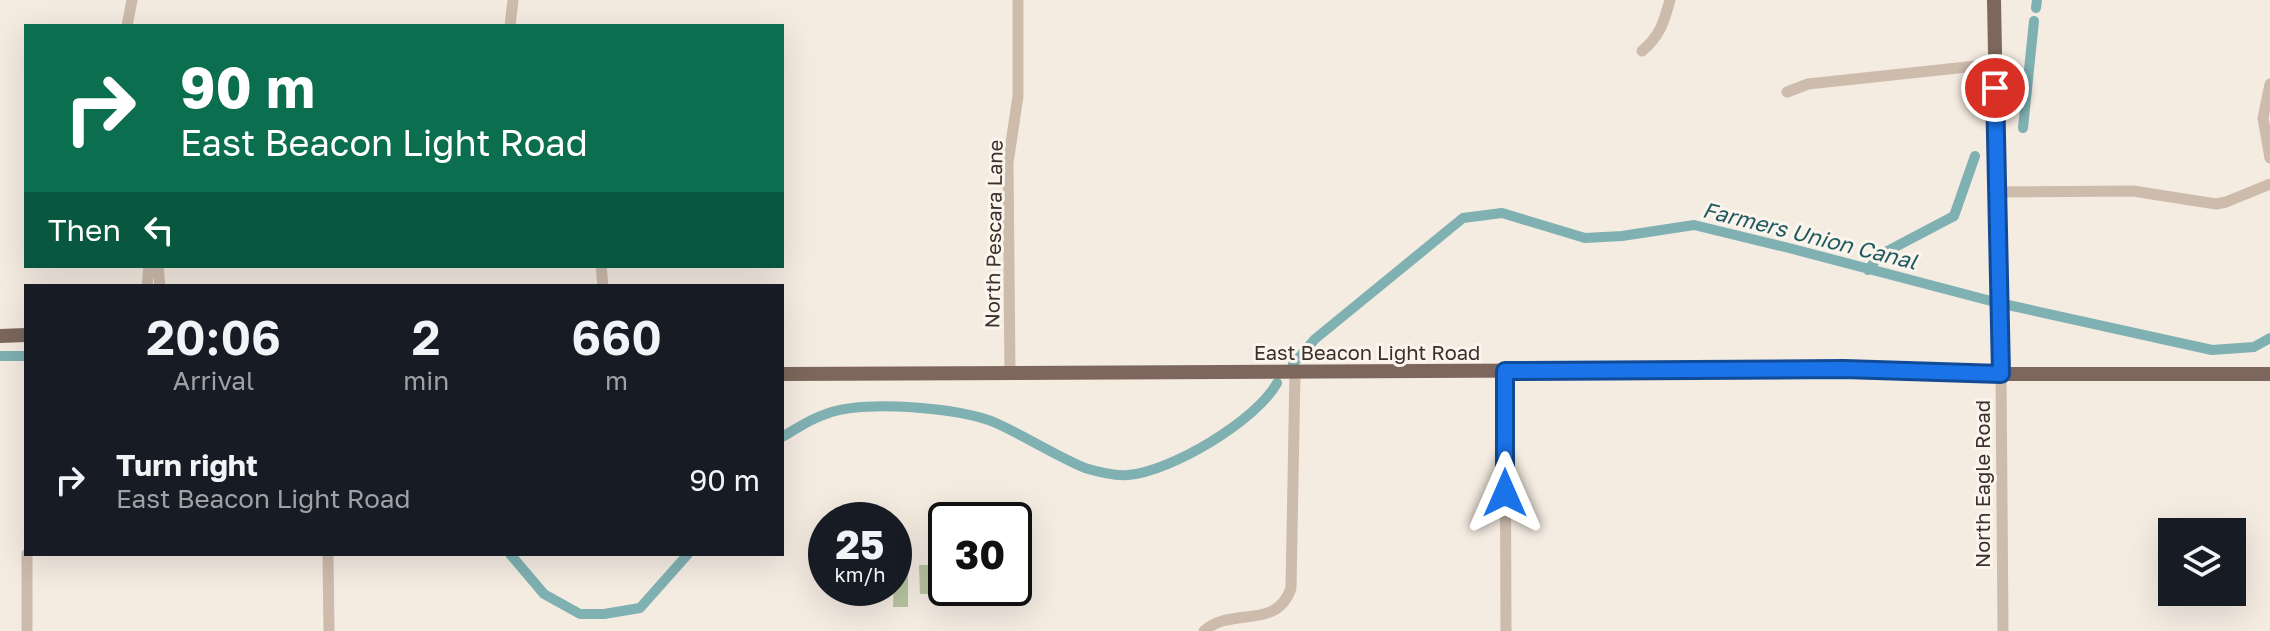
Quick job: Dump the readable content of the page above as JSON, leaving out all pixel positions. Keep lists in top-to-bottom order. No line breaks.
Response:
{"streets":{"main road":["East Beacon Light Road","North Eagle Road"],"street":["North Pescara Lane"]},"crossings":[["North Pescara Lane","East Beacon Light Road"],["East Beacon Light Road","North Eagle Road"]],"water":["Farmers Union Canal"],"page":{"turn":["90 m","East Beacon Light Road"],"then":"Then","eta":["20:06","Arrival","2","min","660","m"],"list":[{"name":"Turn right","note":"East Beacon Light Road","value":"90 m"}],"speed":"25 km/h","limit":"30"}}
